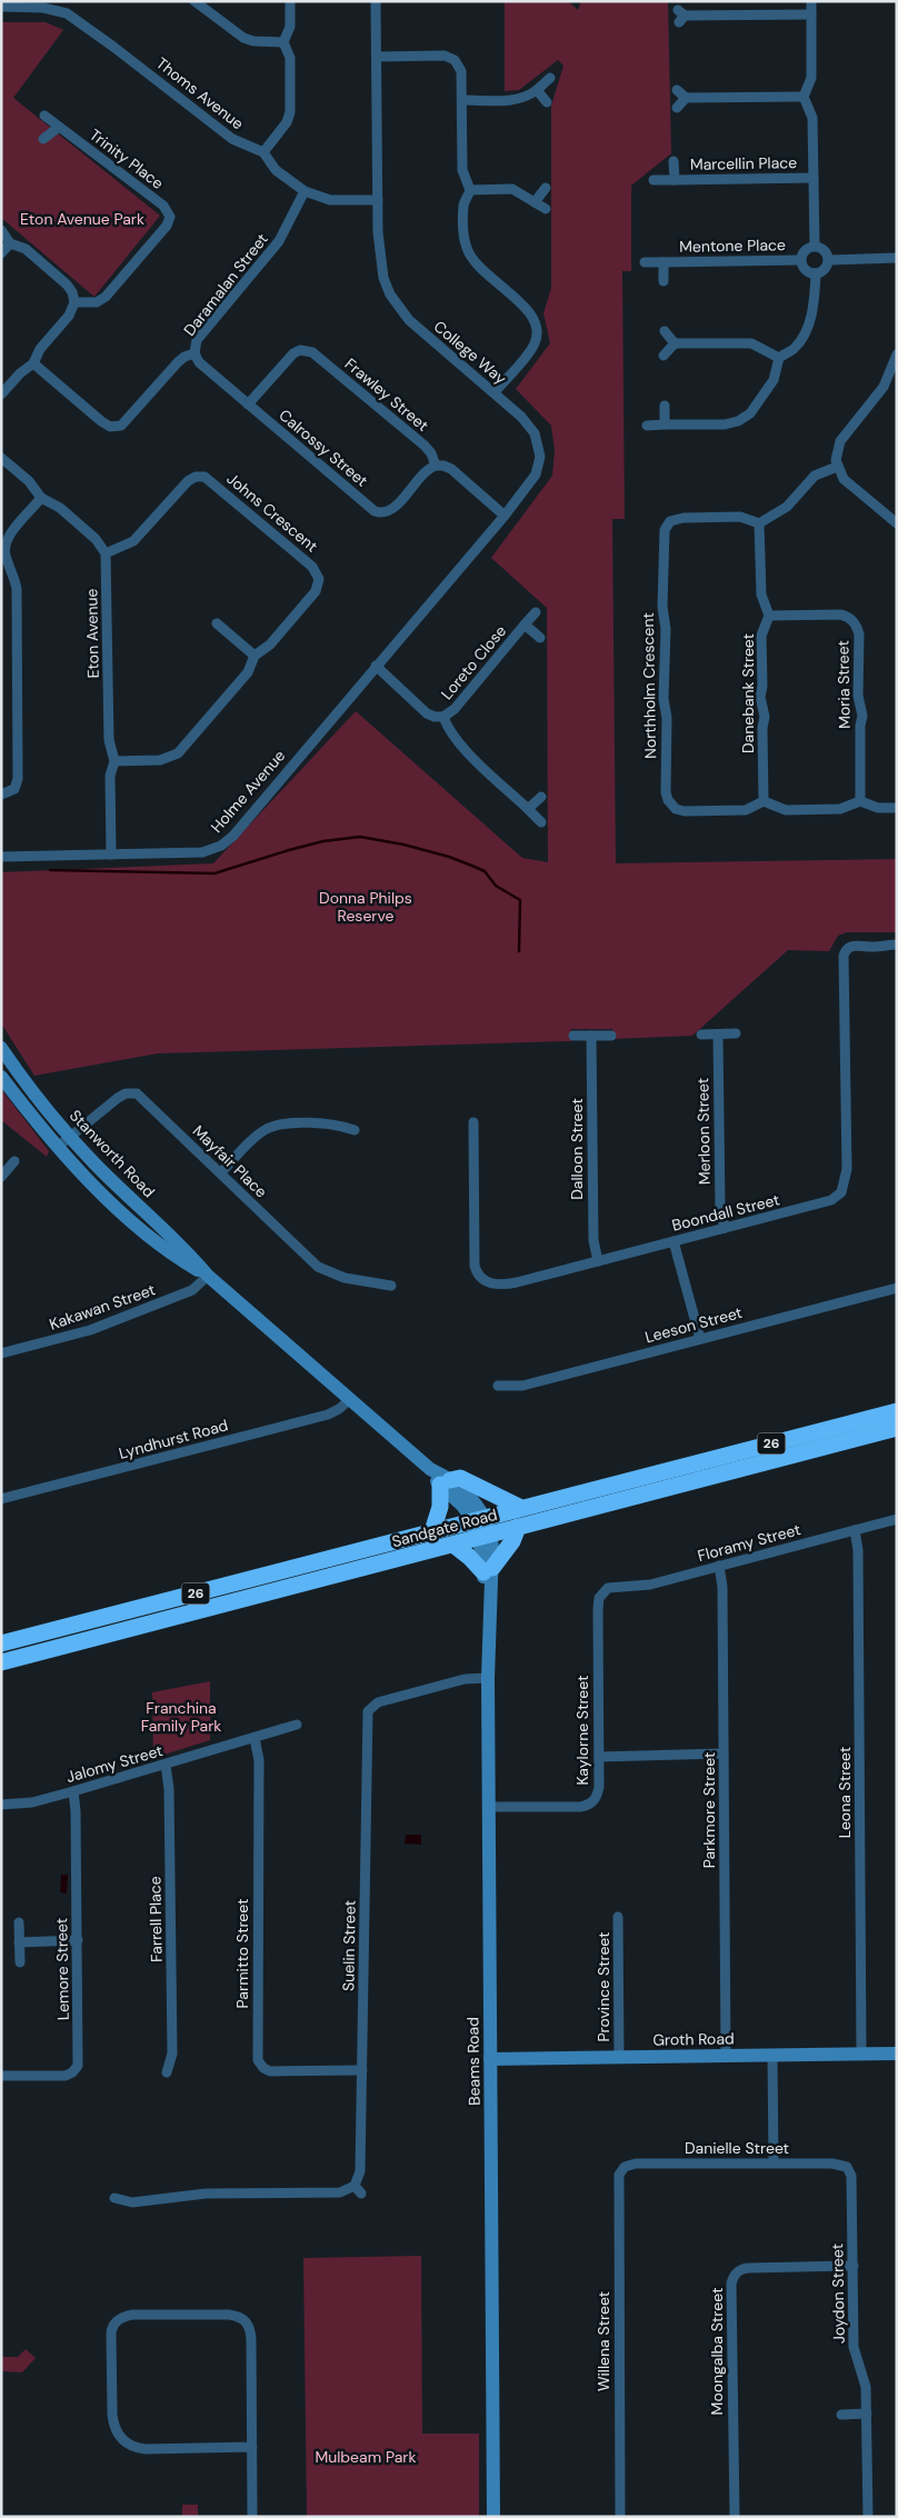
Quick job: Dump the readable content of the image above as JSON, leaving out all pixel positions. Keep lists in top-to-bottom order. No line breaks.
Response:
{"streets":{"highway":["26","Sandgate Road"],"main road":["Stanworth Road","Groth Road","Beams Road"],"street":["Thoms Avenue","Trinity Place","Marcellin Place","Mentone Place","Daramalan Street","College Way","Frawley Street","Calrossy Street","Johns Crescent","Eton Avenue","Loreto Close","Moria Street","Northholm Crescent","Danebank Street","Holme Avenue","Merloon Street","Dalloon Street","Mayfair Place","Boondall Street","Kakawan Street","Leeson Street","Lyndhurst Road","Floramy Street","Kaylorne Street","Jalomy Street","Leona Street","Parkmore Street","Farrell Place","Suelin Street","Parmitto Street","Lemore Street","Province Street","Danielle Street","Joydon Street","Willena Street","Moongalba Street"]},"crossings":[["Thoms Avenue","Daramalan Street"],["Thoms Avenue","College Way"],["Daramalan Street","Calrossy Street"],["College Way","Holme Avenue"],["Frawley Street","Calrossy Street"],["Johns Crescent","Eton Avenue"],["Eton Avenue","Holme Avenue"],["Moria Street","Danebank Street"],["Northholm Crescent","Danebank Street"],["Merloon Street","Boondall Street"],["Dalloon Street","Boondall Street"],["Stanworth Road","Mayfair Place"],["Stanworth Road","Kakawan Street"],["Stanworth Road","Lyndhurst Road"],["Stanworth Road","Sandgate Road"],["Stanworth Road","Beams Road"],["Sandgate Road","Beams Road"],["Floramy Street","Kaylorne Street"],["Floramy Street","Leona Street"],["Floramy Street","Parkmore Street"],["Kaylorne Street","Beams Road"],["Jalomy Street","Farrell Place"],["Jalomy Street","Parmitto Street"],["Jalomy Street","Lemore Street"],["Leona Street","Groth Road"],["Parkmore Street","Groth Road"],["Suelin Street","Parmitto Street"],["Suelin Street","Beams Road"],["Province Street","Groth Road"],["Groth Road","Beams Road"],["Danielle Street","Joydon Street"],["Danielle Street","Willena Street"],["Joydon Street","Moongalba Street"]],"parks":["Eton Avenue Park","Donna Philps Reserve","Franchina Family Park","Mulbeam Park"]}
